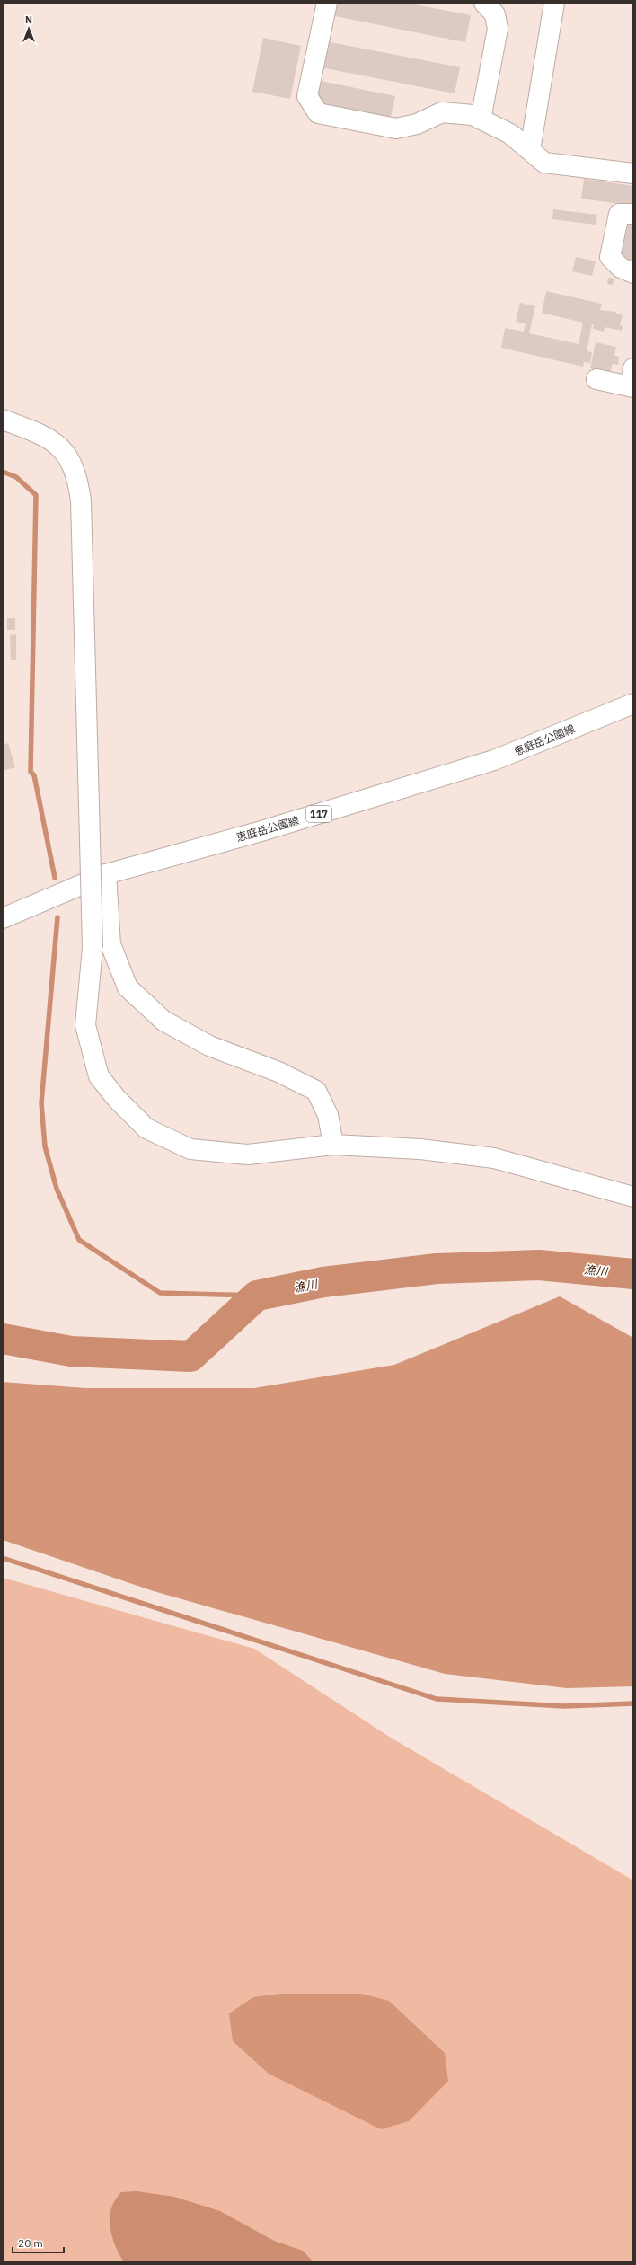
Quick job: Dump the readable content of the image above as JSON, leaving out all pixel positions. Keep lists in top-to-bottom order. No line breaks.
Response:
{"streets":{"street":["恵庭岳公園線","117"]},"water":["漁川"],"scale_bar":"20 m","north":"top"}
